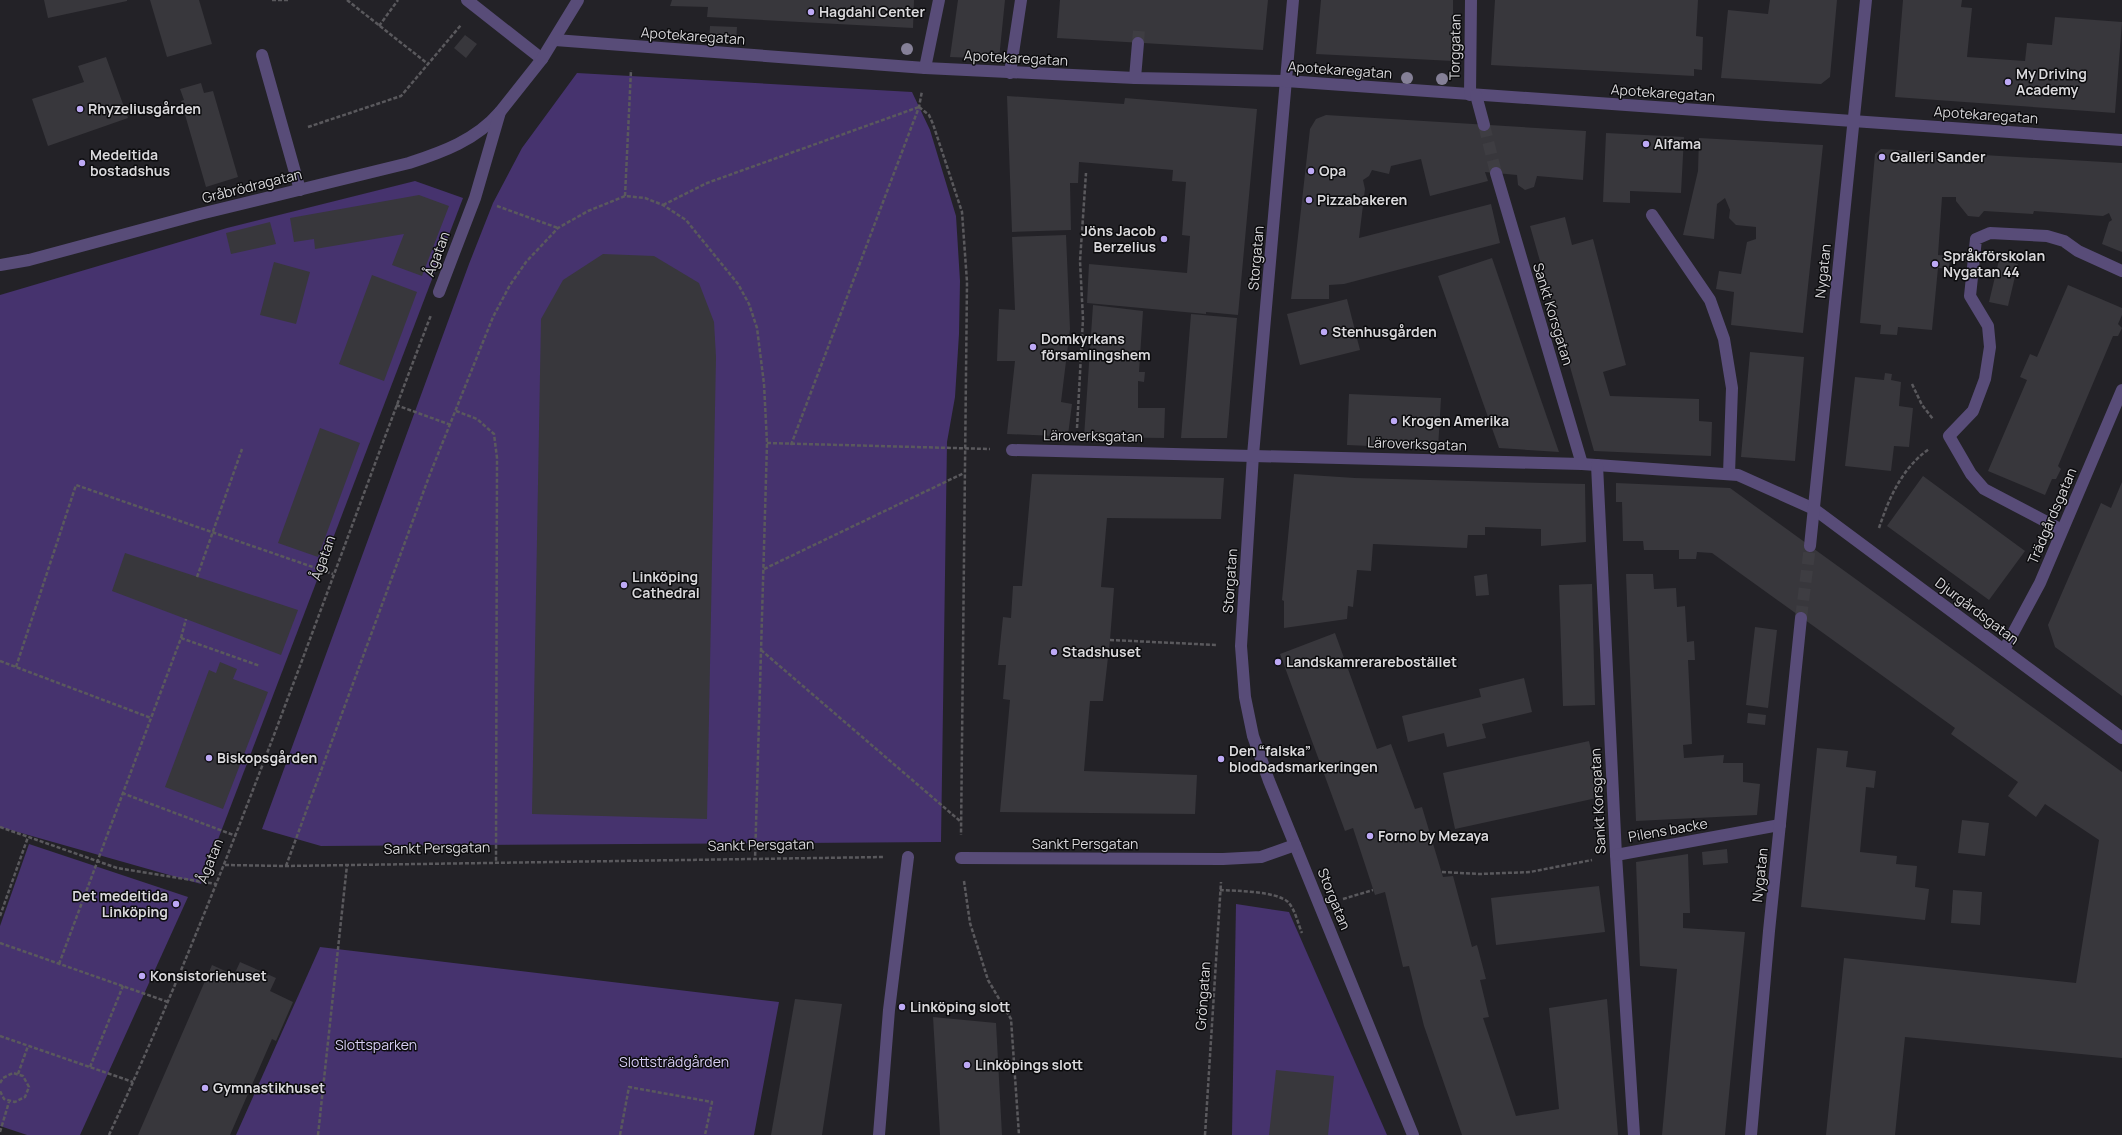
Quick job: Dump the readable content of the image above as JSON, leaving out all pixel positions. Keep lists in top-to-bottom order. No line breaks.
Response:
{"streets":{"street":["Apotekaregatan","Torggatan","Gråbrödragatan","Ågatan","Storgatan","Nygatan","Sankt Korsgatan","Läroverksgatan","Trädgårdsgatan","Djurgårdsgatan","Pilens backe","Sankt Persgatan"],"path":["Gröngatan"]},"crossings":[["Apotekaregatan","Torggatan"],["Apotekaregatan","Ågatan"],["Apotekaregatan","Storgatan"],["Apotekaregatan","Nygatan"],["Gråbrödragatan","Ågatan"],["Ågatan","Sankt Persgatan"],["Storgatan","Läroverksgatan"],["Storgatan","Sankt Persgatan"],["Nygatan","Läroverksgatan"],["Nygatan","Djurgårdsgatan"],["Nygatan","Pilens backe"],["Sankt Korsgatan","Läroverksgatan"],["Sankt Korsgatan","Pilens backe"],["Läroverksgatan","Djurgårdsgatan"],["Trädgårdsgatan","Djurgårdsgatan"],["Sankt Persgatan","Gröngatan"]],"parks":["Slottsparken","Slottsträdgården"],"places":["Hagdahl Center","My Driving Academy","Rhyzeliusgården","Alfama","Galleri Sander","Medeltida bostadshus","Opa","Pizzabakeren","Jöns Jacob Berzelius","Språkförskolan Nygatan 44","Stenhusgården","Domkyrkans församlingshem","Krogen Amerika","Linköping Cathedral","Stadshuset","Landskamrerarebostället","Biskopsgården","Den “falska” blodbadsmarkeringen","Forno by Mezaya","Det medeltida Linköping","Konsistoriehuset","Linköping slott","Linköpings slott","Gymnastikhuset"]}
